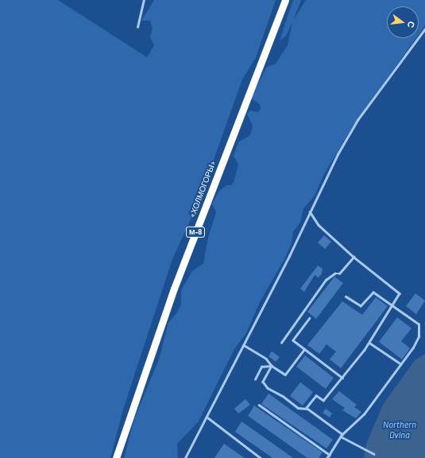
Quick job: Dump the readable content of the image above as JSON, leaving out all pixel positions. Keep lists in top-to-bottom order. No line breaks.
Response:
{"streets":{"highway":["«ХОЛМОГОРЫ»","М-8"]},"water":["Northern Dvina"],"north":"right"}
